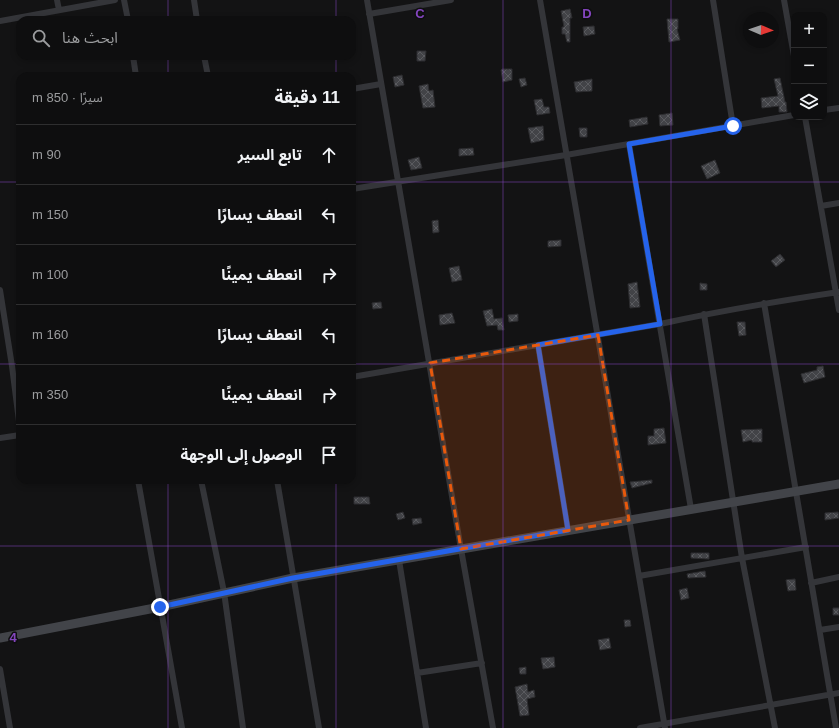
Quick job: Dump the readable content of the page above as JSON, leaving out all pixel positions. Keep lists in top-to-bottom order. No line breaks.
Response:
{"north":"right","page":{"map_buttons":["+","−"],"search":"ابحث هنا","heading":["11 دقيقة","سيرًا · 850 m"],"list":[["تابع السير","90 m"],["انعطف يسارًا","150 m"],["انعطف يمينًا","100 m"],["انعطف يسارًا","160 m"],["انعطف يمينًا","350 m"],"الوصول إلى الوجهة"]},"grid":{"columns":["C","D"],"rows":["4"]}}
